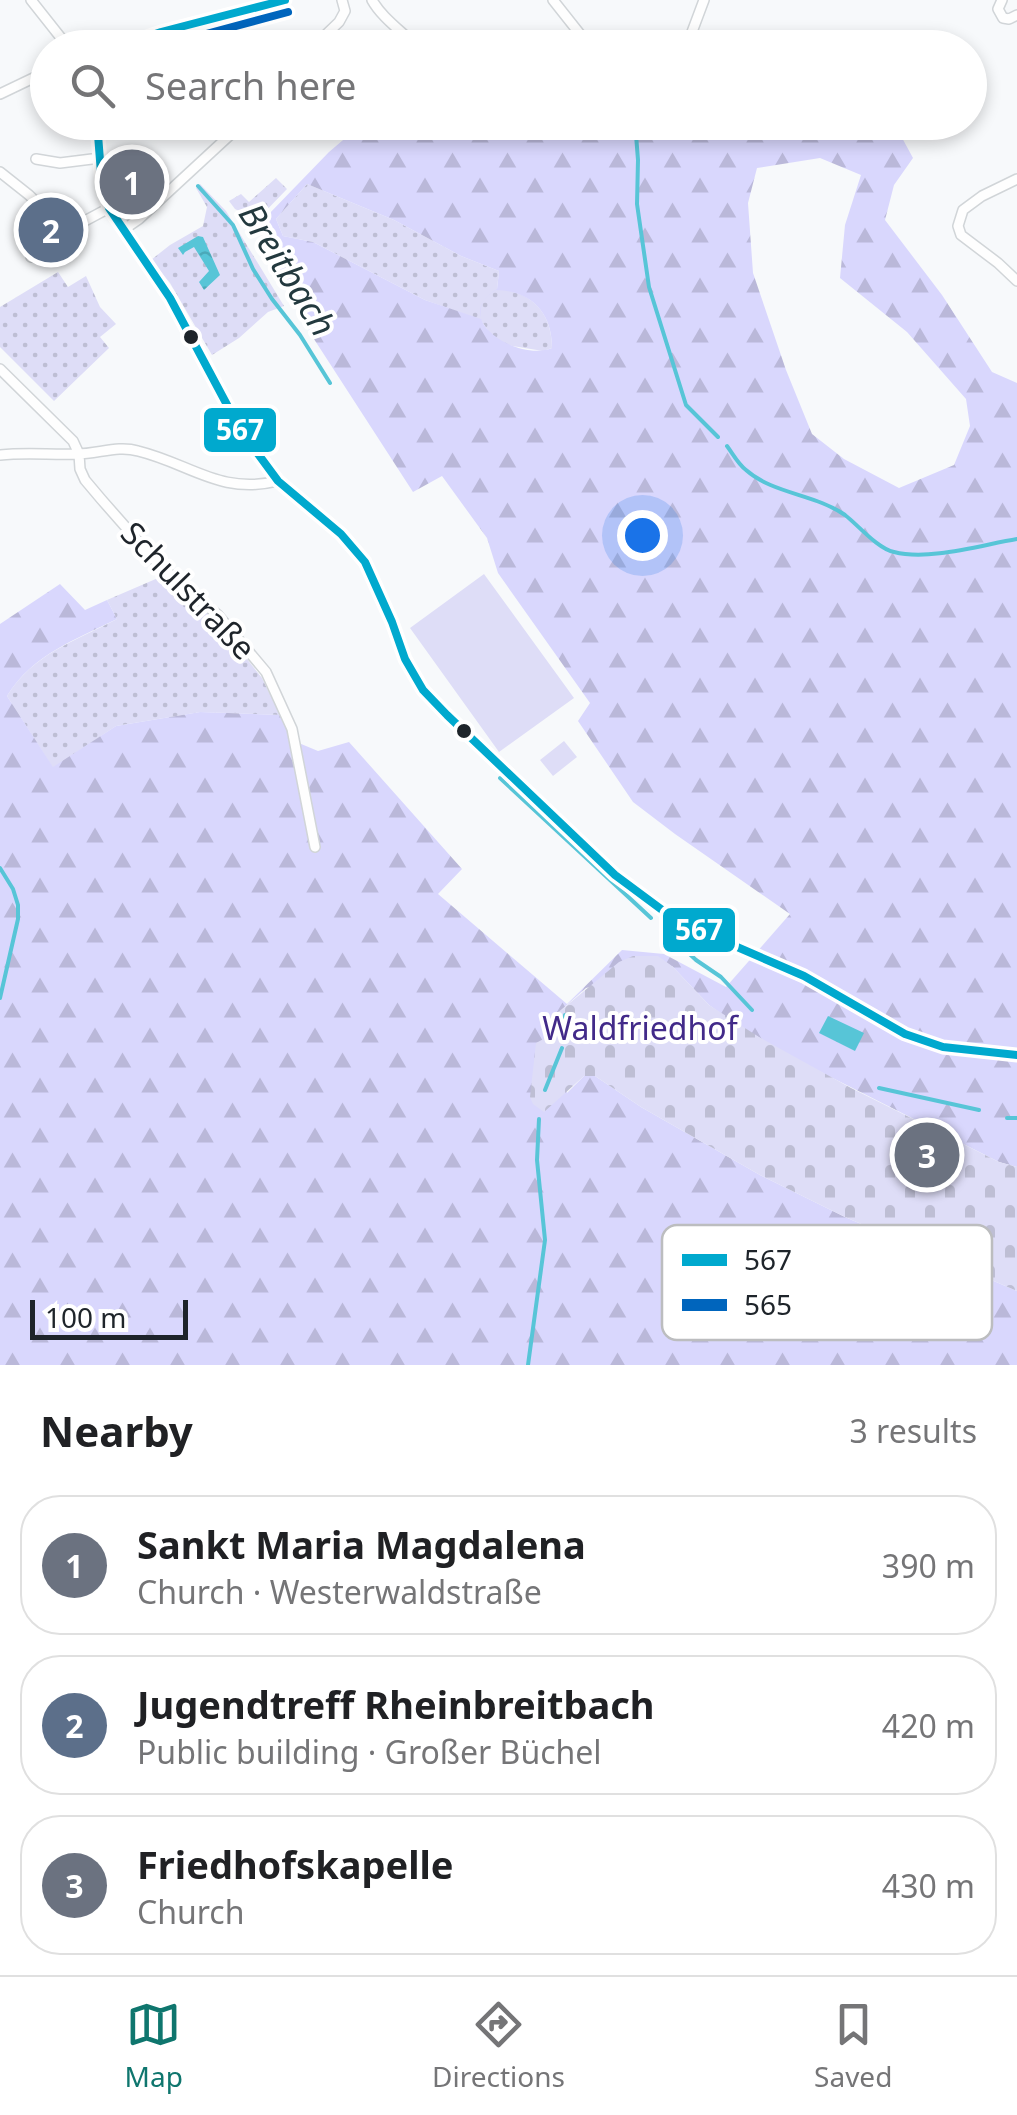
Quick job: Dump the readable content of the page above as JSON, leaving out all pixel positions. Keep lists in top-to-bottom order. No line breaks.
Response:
{"streets":{"street":["Schulstraße"]},"water":["Breitbach"],"parks":["Waldfriedhof"],"lines":["transit line 567","transit line 565"],"legend":["567","565"],"scale_bar":"100 m","page":{"search":"Search here","pins":["1","2","3"],"scale":"100 m","heading":["Nearby","3 results"],"list":[{"mark":"1","name":"Sankt Maria Magdalena","note":"Church · Westerwaldstraße","value":"390 m"},{"mark":"2","name":"Jugendtreff Rheinbreitbach","note":"Public building · Großer Büchel","value":"420 m"},{"mark":"3","name":"Friedhofskapelle","note":"Church","value":"430 m"}],"nav":["Map","Directions","Saved"]}}
